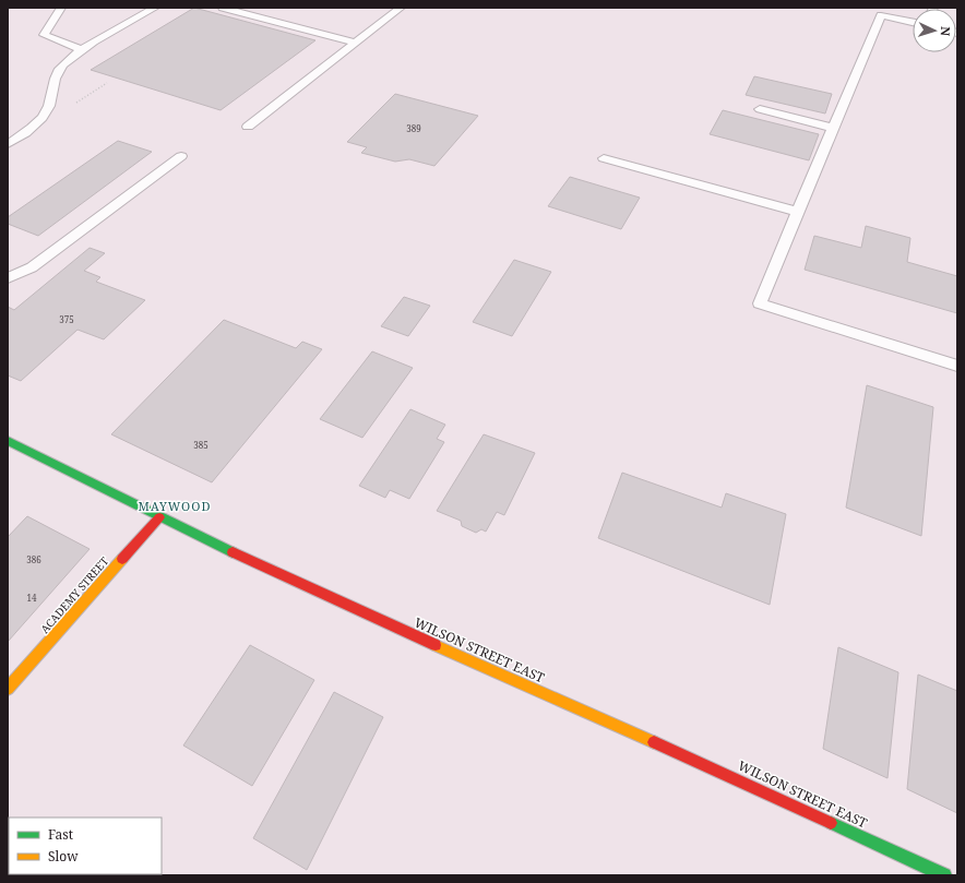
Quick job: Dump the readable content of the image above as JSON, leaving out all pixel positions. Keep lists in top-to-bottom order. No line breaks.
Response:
{"streets":{"main road":["ACADEMY STREET","WILSON STREET EAST"]},"crossings":[["ACADEMY STREET","WILSON STREET EAST"]],"districts":["MAYWOOD"],"house_numbers":["389","375","385","386","14"],"legend":["Fast","Slow"],"north":"right"}
